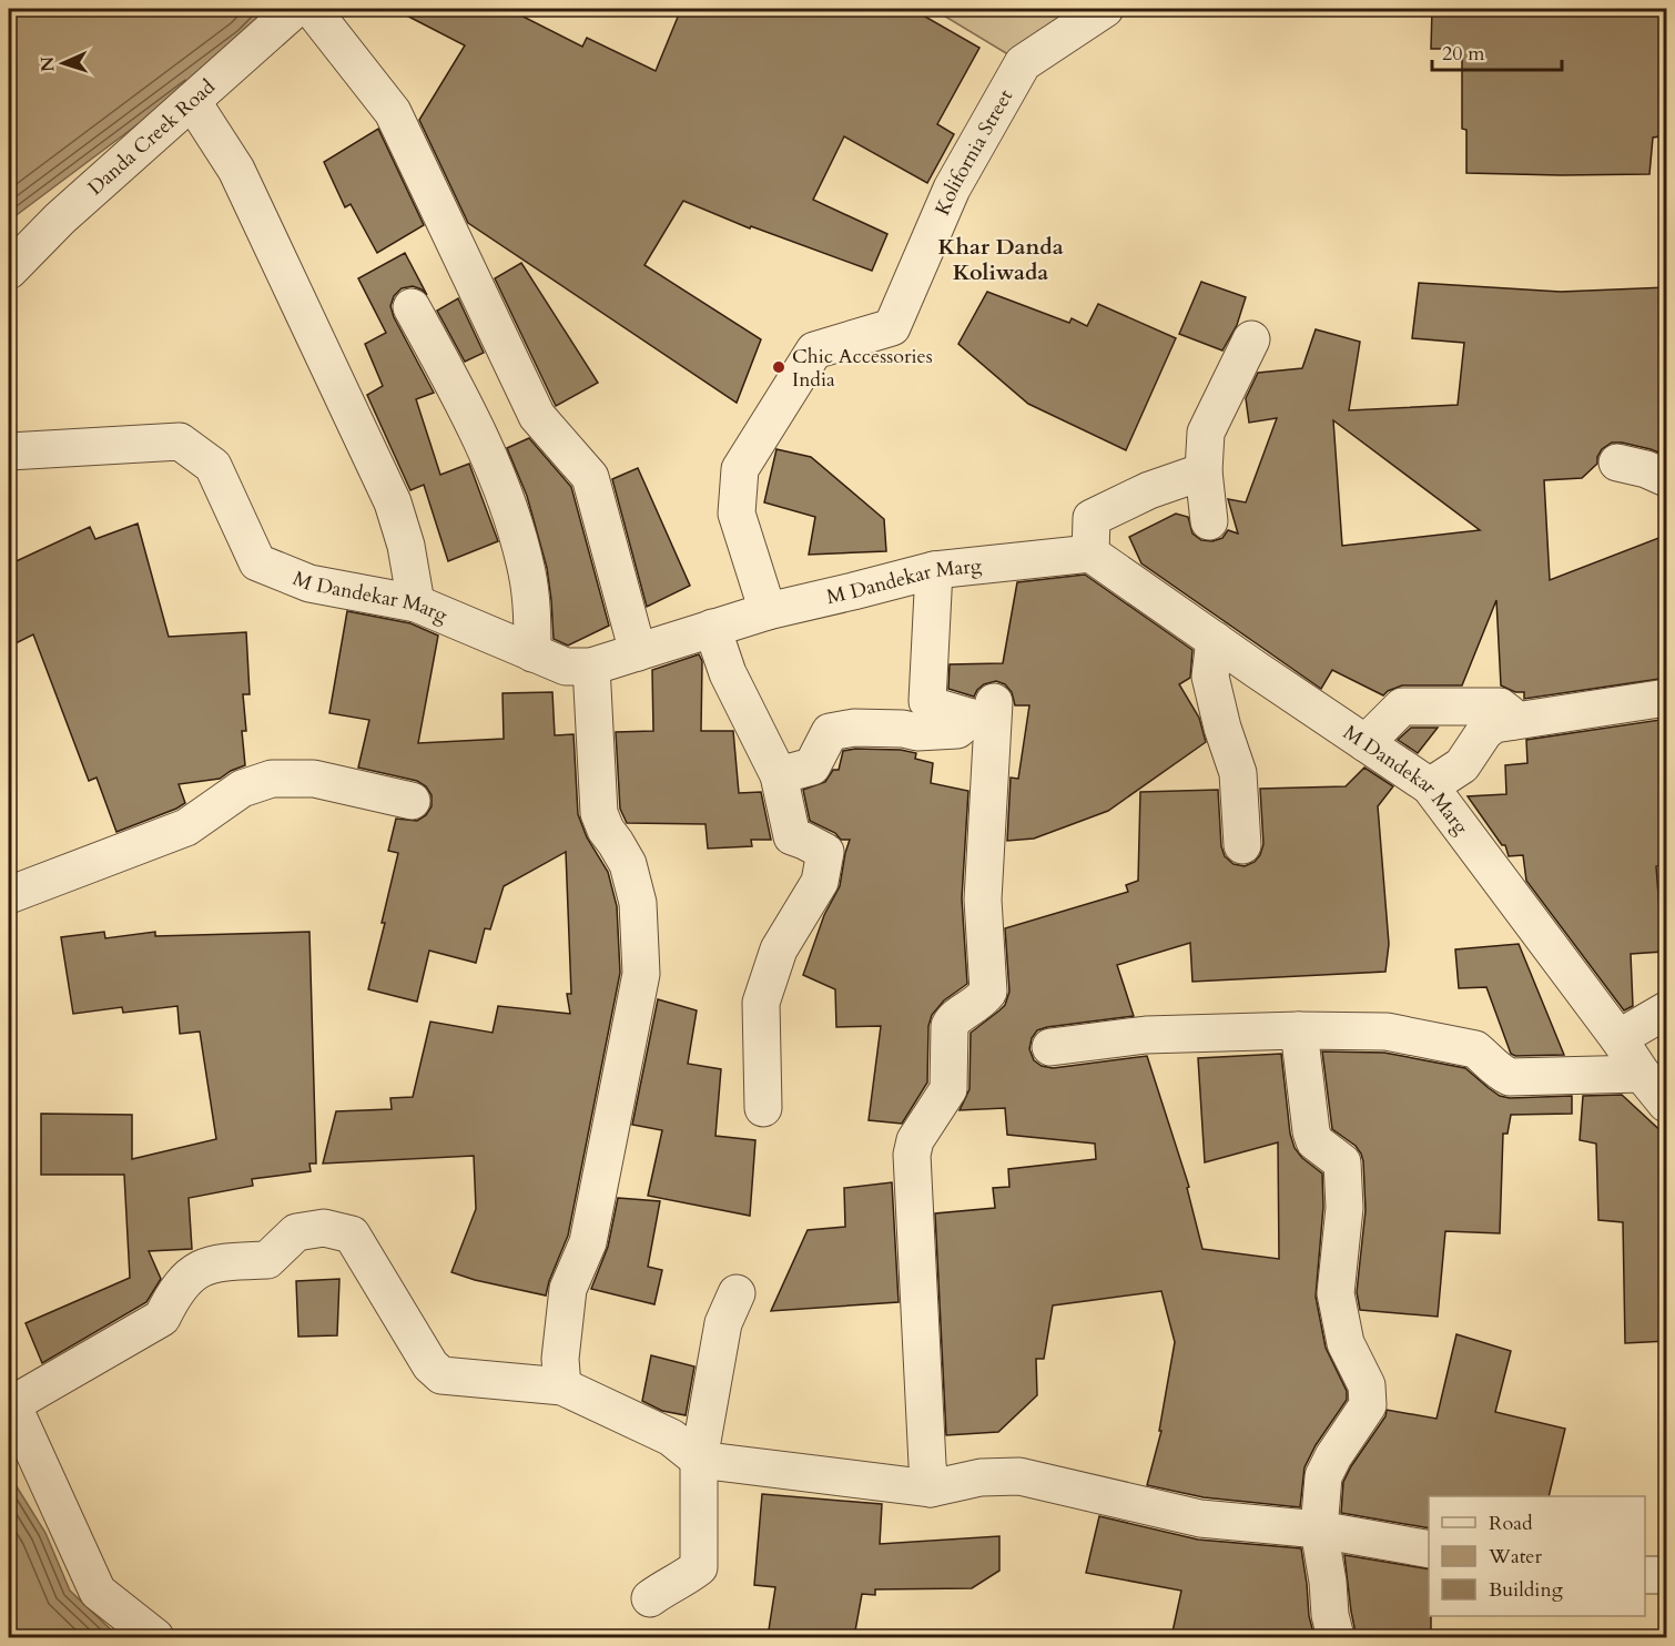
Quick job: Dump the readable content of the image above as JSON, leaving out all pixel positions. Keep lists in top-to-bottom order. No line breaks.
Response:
{"streets":{"street":["Danda Creek Road","Kolifornia Street","M Dandekar Marg"]},"crossings":[["Kolifornia Street","M Dandekar Marg"]],"districts":["Khar Danda Koliwada"],"places":["Chic Accessories India"],"legend":["Road","Water","Building"],"scale_bar":"20 m","north":"left"}
